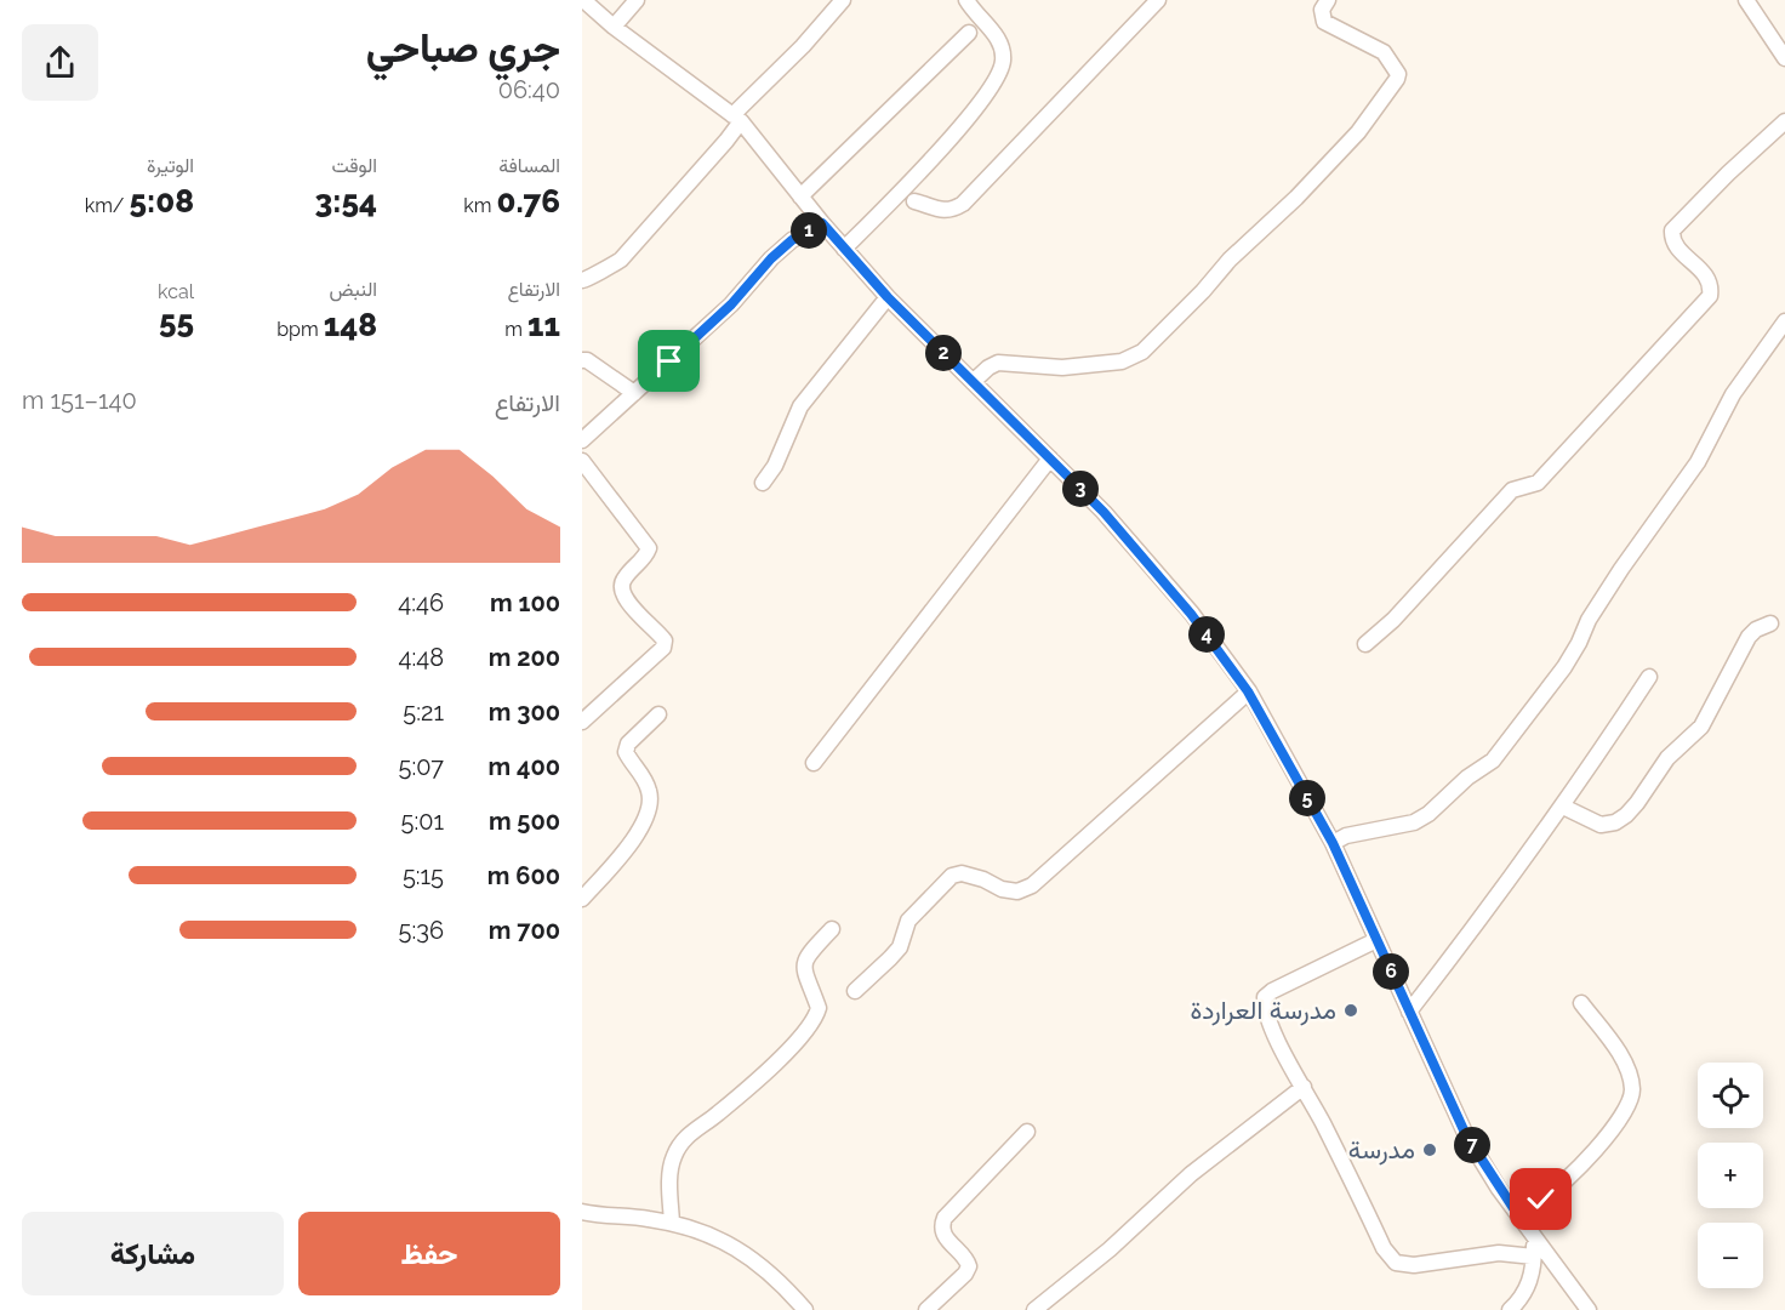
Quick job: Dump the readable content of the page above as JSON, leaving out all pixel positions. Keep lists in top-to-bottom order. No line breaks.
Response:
{"places":["مدرسة العراردة","مدرسة"],"page":{"heading":["جري صباحي","06:40"],"stats":[["المسافة","0.76 km"],["الوقت","3:54"],["الوتيرة","5:08 /km"],["الارتفاع","11 m"],["النبض","148 bpm"],["kcal","55"]],"pins":["1","2","3","4","5","6","7"],"chart":["الارتفاع","140–151 m"],"list":[{"name":"100 m","note":"4:46"},{"name":"200 m","note":"4:48"},{"name":"300 m","note":"5:21"},{"name":"400 m","note":"5:07"},{"name":"500 m","note":"5:01"},{"name":"600 m","note":"5:15"},{"name":"700 m","note":"5:36"}],"map_buttons":["+","−"],"buttons":["حفظ","مشاركة"]}}
